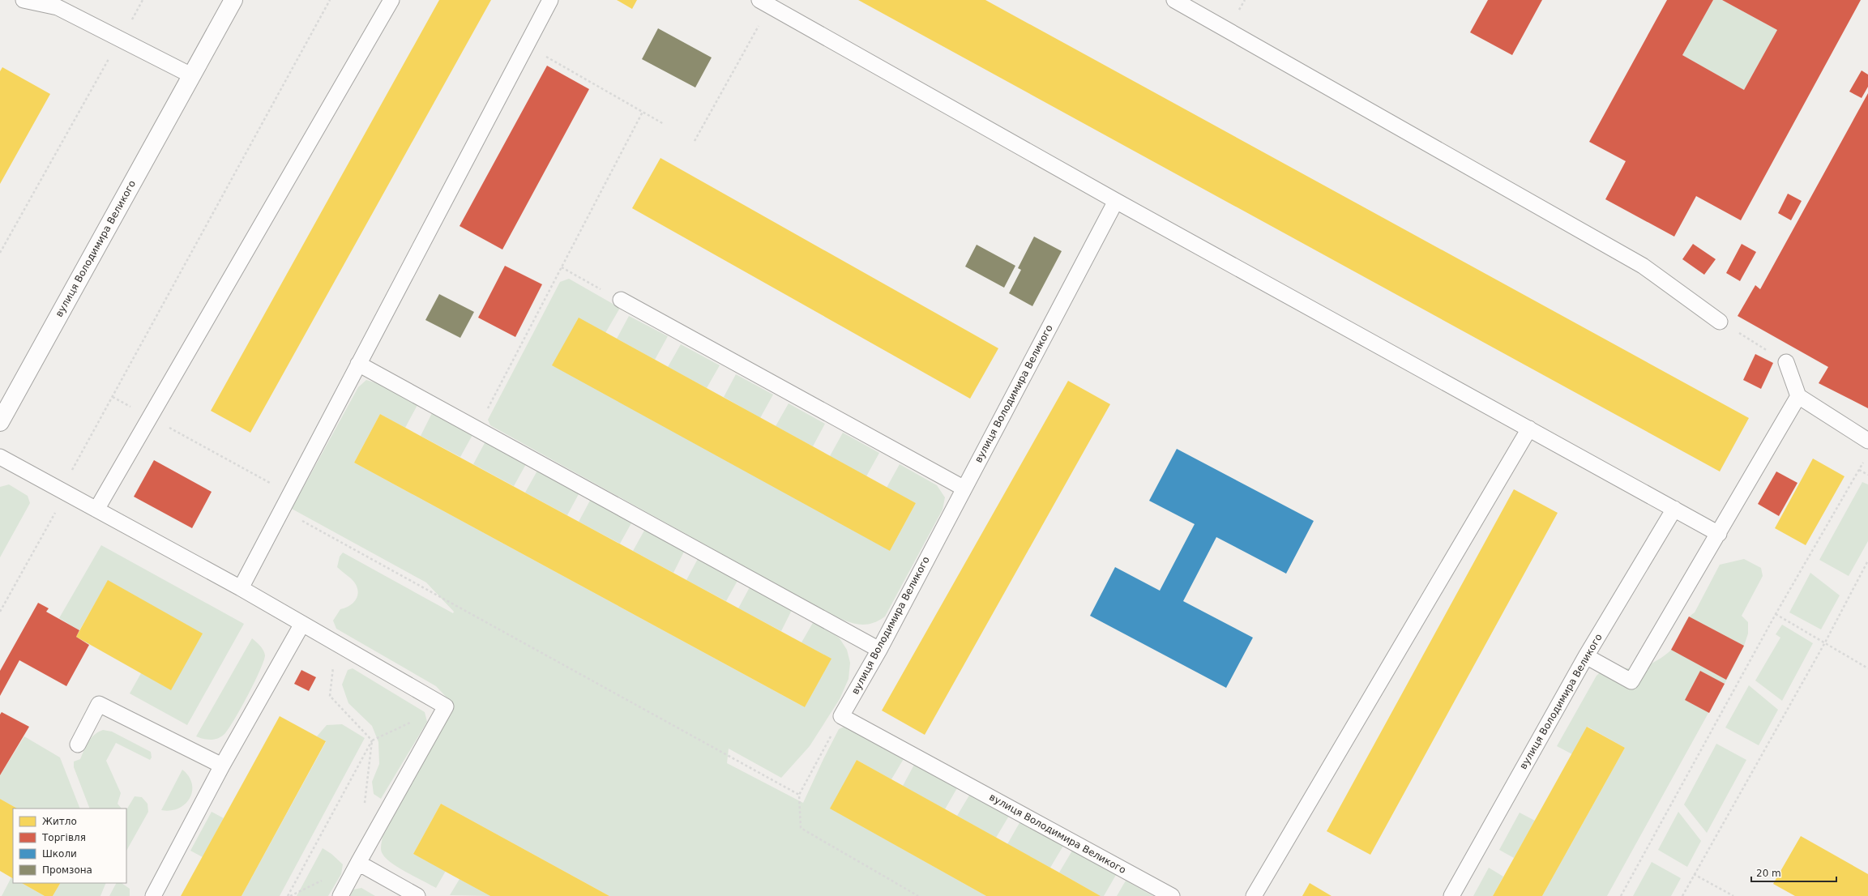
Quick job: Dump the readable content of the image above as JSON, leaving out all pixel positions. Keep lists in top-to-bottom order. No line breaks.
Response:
{"streets":{"main road":["вулиця Володимира Великого"]},"legend":["Житло","Торгівля","Школи","Промзона"],"scale_bar":"20 m"}
